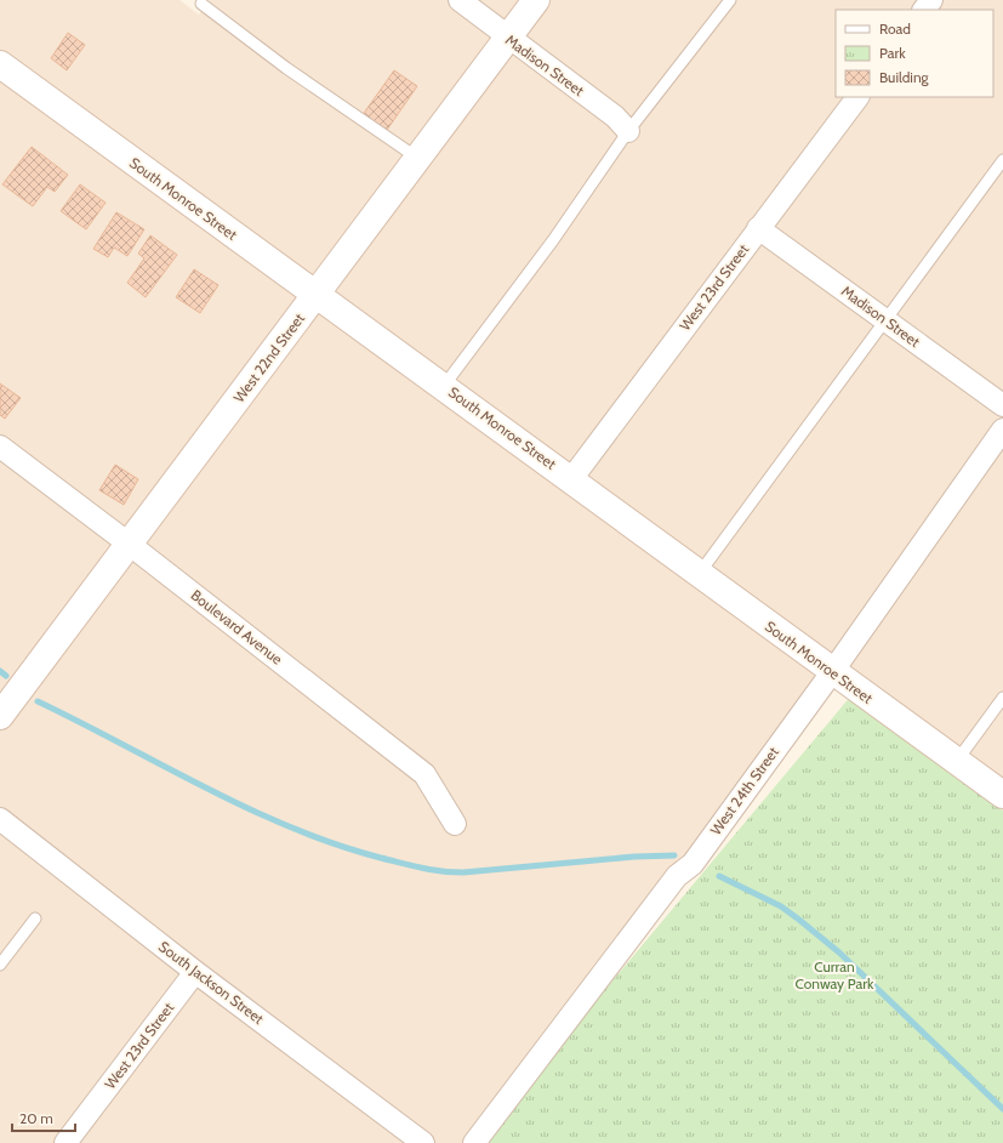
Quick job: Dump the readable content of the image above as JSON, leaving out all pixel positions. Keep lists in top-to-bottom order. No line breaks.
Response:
{"streets":{"street":["Madison Street","South Monroe Street","West 23rd Street","West 22nd Street","Boulevard Avenue","West 24th Street","South Jackson Street"]},"crossings":[["Madison Street","West 23rd Street"],["Madison Street","West 22nd Street"],["South Monroe Street","West 23rd Street"],["South Monroe Street","West 22nd Street"],["South Monroe Street","West 24th Street"],["West 23rd Street","South Jackson Street"],["West 22nd Street","Boulevard Avenue"]],"parks":["Curran Conway Park"],"legend":["Road","Park","Building"],"scale_bar":"20 m"}
